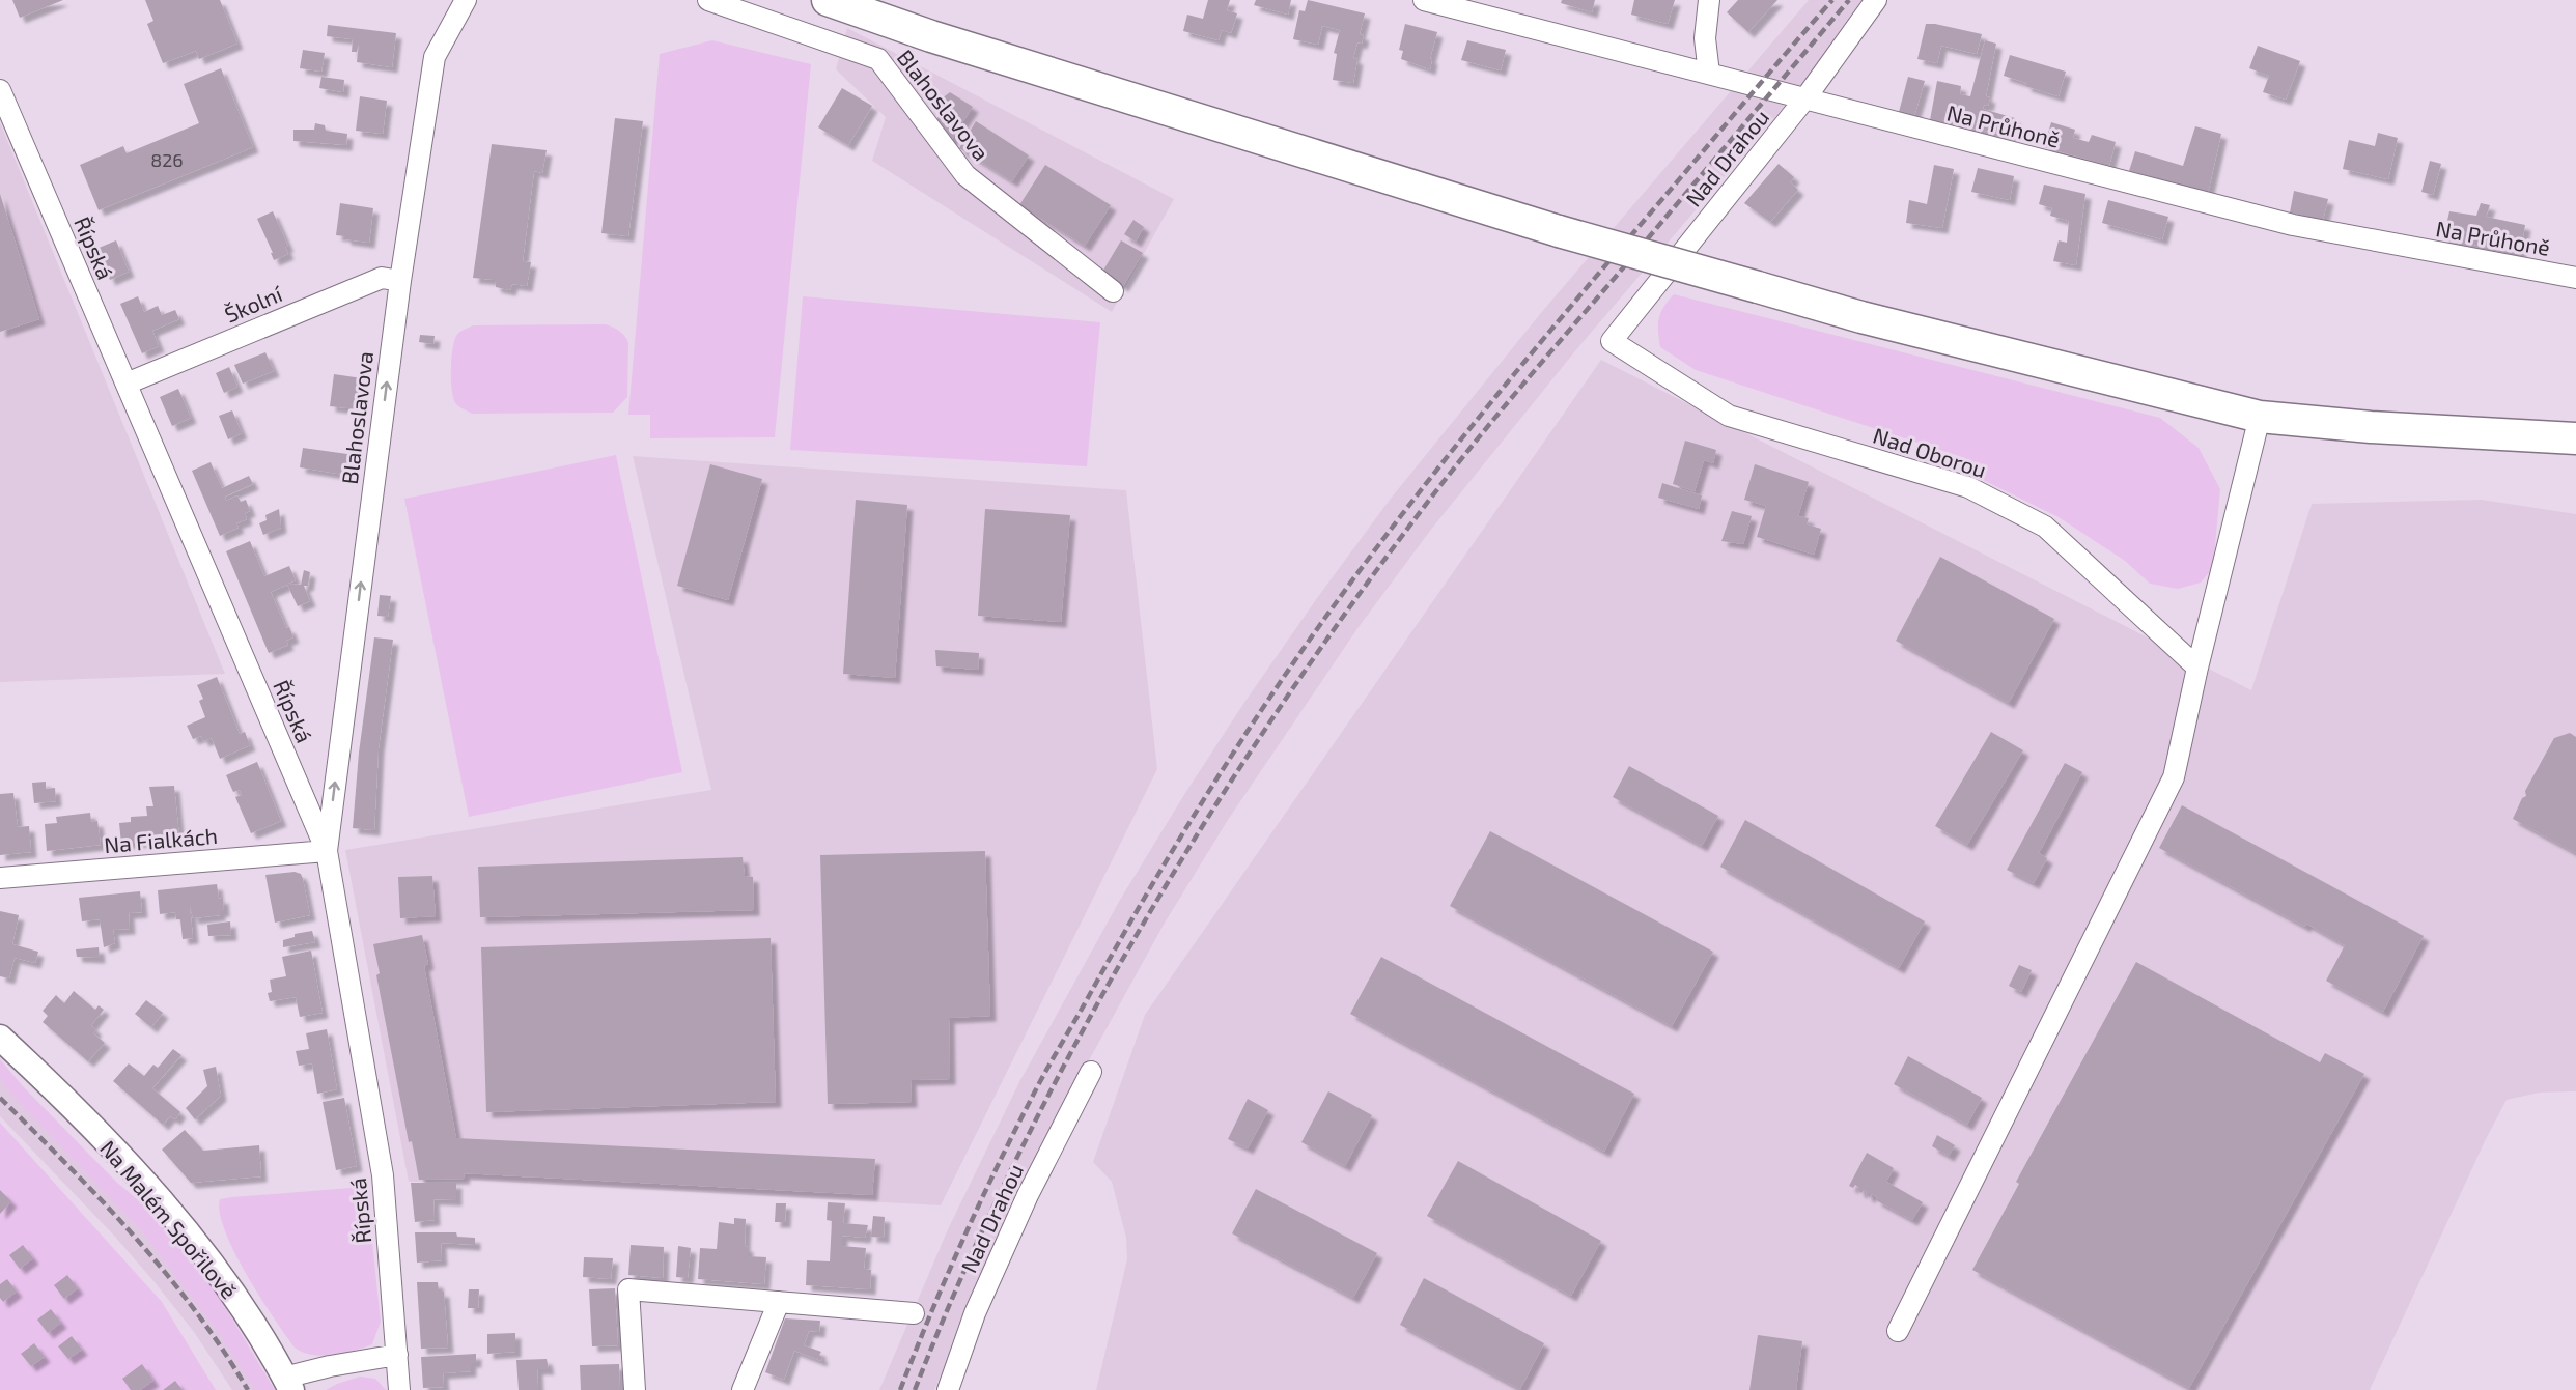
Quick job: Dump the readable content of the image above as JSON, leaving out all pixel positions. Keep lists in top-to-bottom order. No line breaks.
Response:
{"streets":{"street":["Blahoslavova","Na Průhoně","Nad Drahou","Řípská","Školní","Nad Oborou","Na Fialkách","Na Malém Spořilově"]},"crossings":[["Blahoslavova","Řípská"],["Blahoslavova","Školní"],["Blahoslavova","Na Fialkách"],["Na Průhoně","Nad Drahou"],["Nad Drahou","Nad Oborou"],["Řípská","Školní"],["Řípská","Na Fialkách"]],"one_way":["Blahoslavova"],"house_numbers":["826"]}
